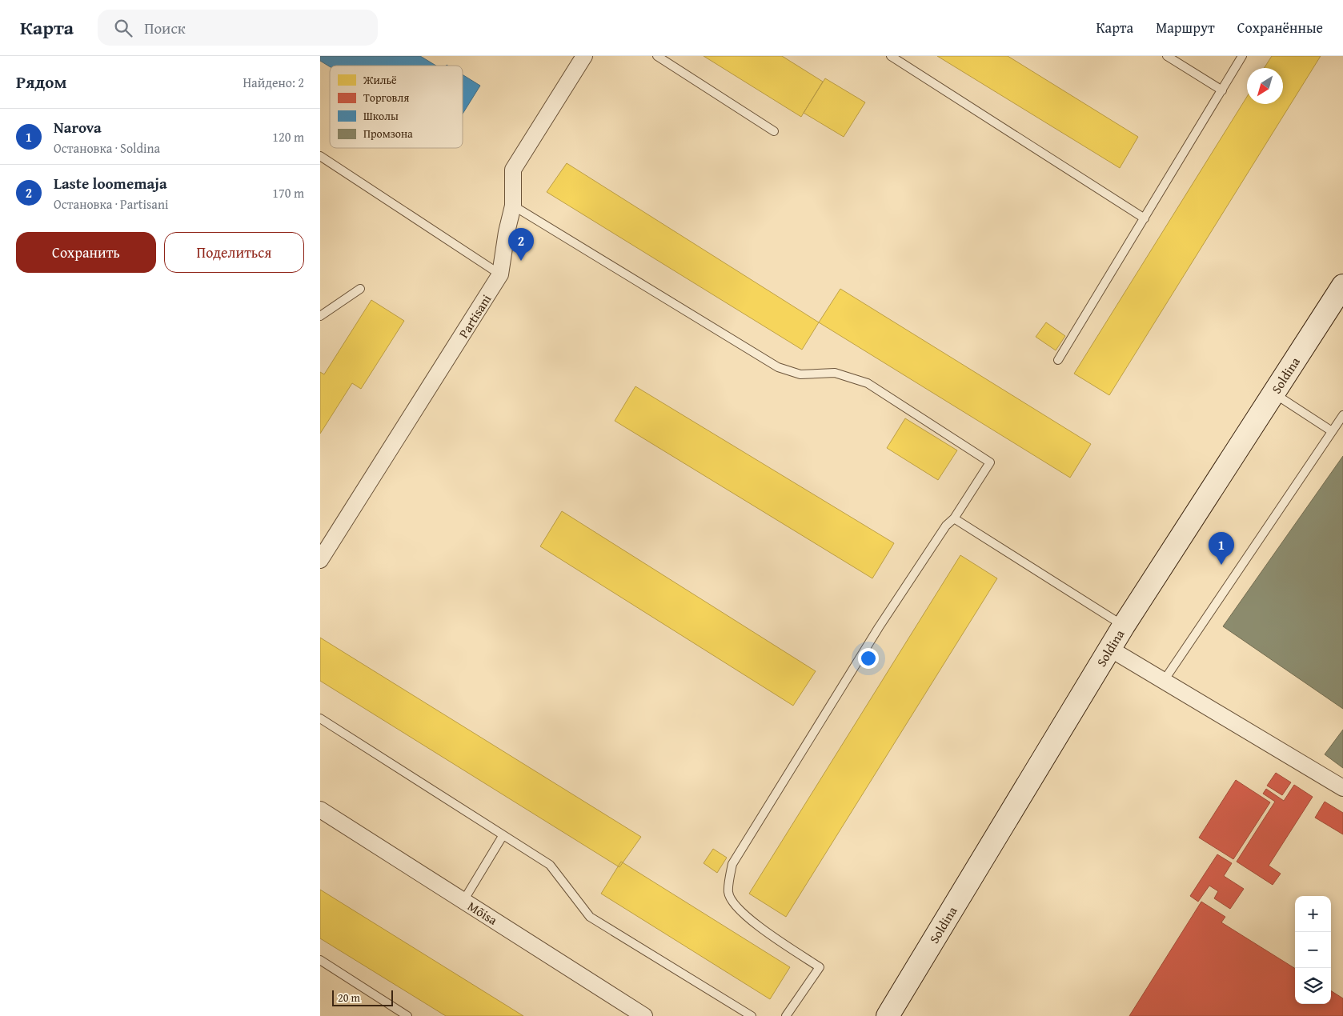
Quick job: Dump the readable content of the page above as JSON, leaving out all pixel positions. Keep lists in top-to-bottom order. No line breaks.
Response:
{"streets":{"street":["Partisani","Soldina","Mõisa"]},"legend":["Жильё","Торговля","Школы","Промзона"],"scale_bar":"20 m","north":"bottom left","page":{"header":"Карта","search":"Поиск","nav":["Карта","Маршрут","Сохранённые"],"heading":["Рядом","Найдено: 2"],"list":[{"mark":"1","name":"Narova","note":"Остановка · Soldina","value":"120 m"},{"mark":"2","name":"Laste loomemaja","note":"Остановка · Partisani","value":"170 m"}],"buttons":["Сохранить","Поделиться"],"pins":["2","1"],"map_buttons":["+","−"],"scale":"20 m"}}
